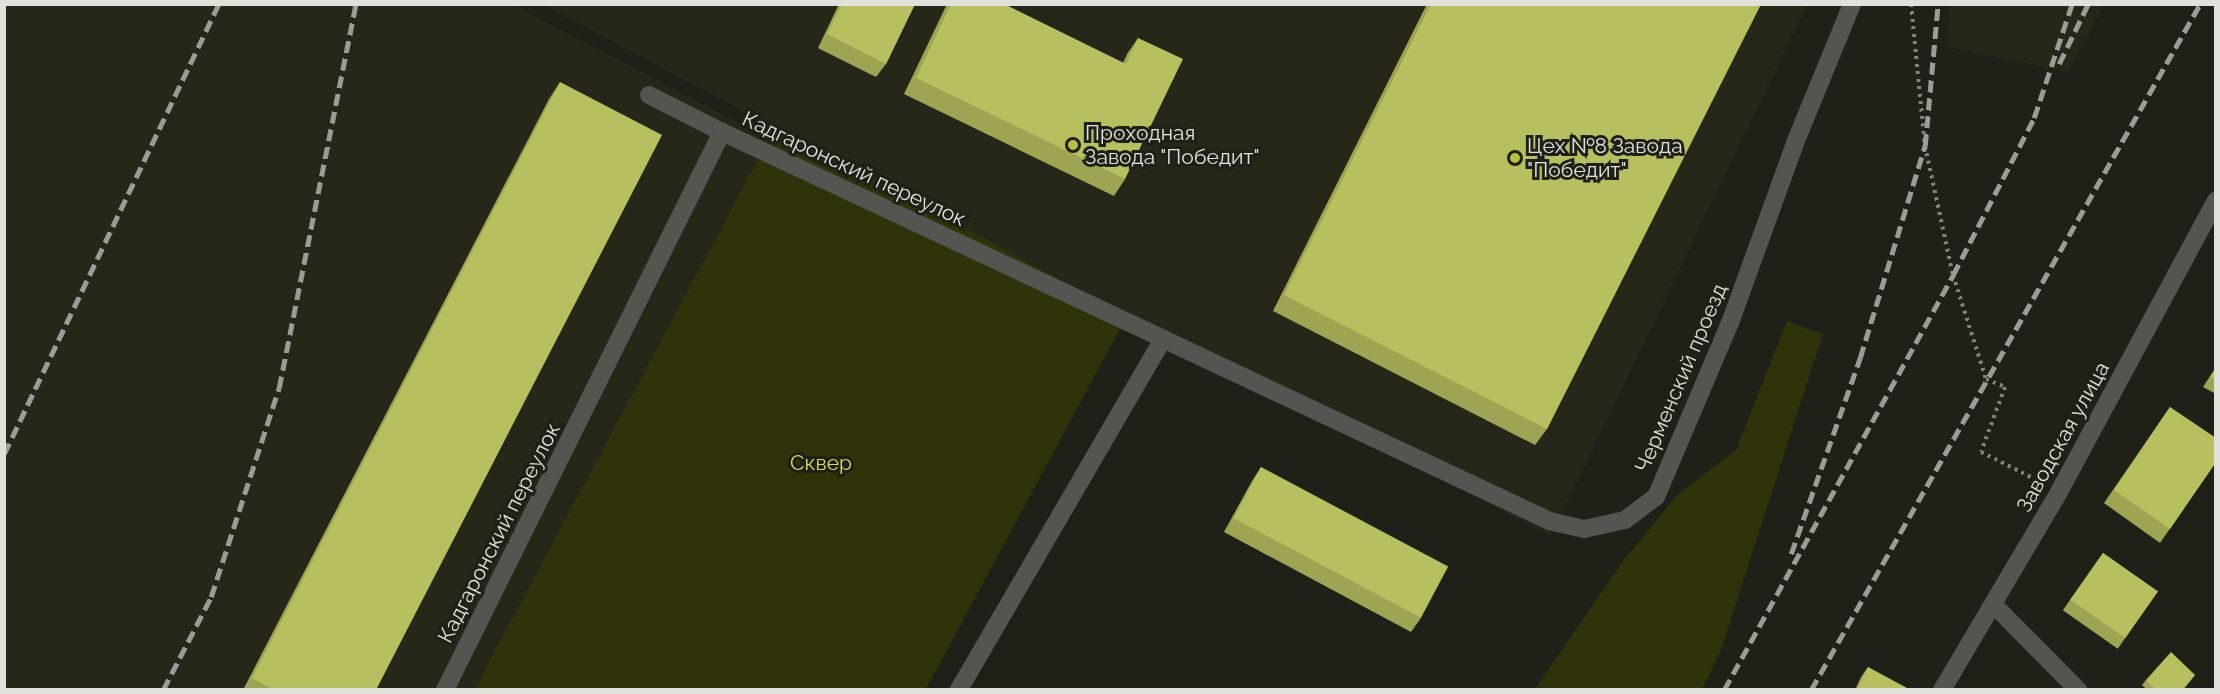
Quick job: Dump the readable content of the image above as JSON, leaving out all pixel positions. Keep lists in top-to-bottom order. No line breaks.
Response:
{"streets":{"street":["Кадгаронский переулок","Черменский проезд","Заводская улица"]},"crossings":[["Кадгаронский переулок","Черменский проезд"]],"parks":["Сквер"],"places":["Проходная Завода \"Победит\"","Цех №8 Завода \"Победит\""]}
